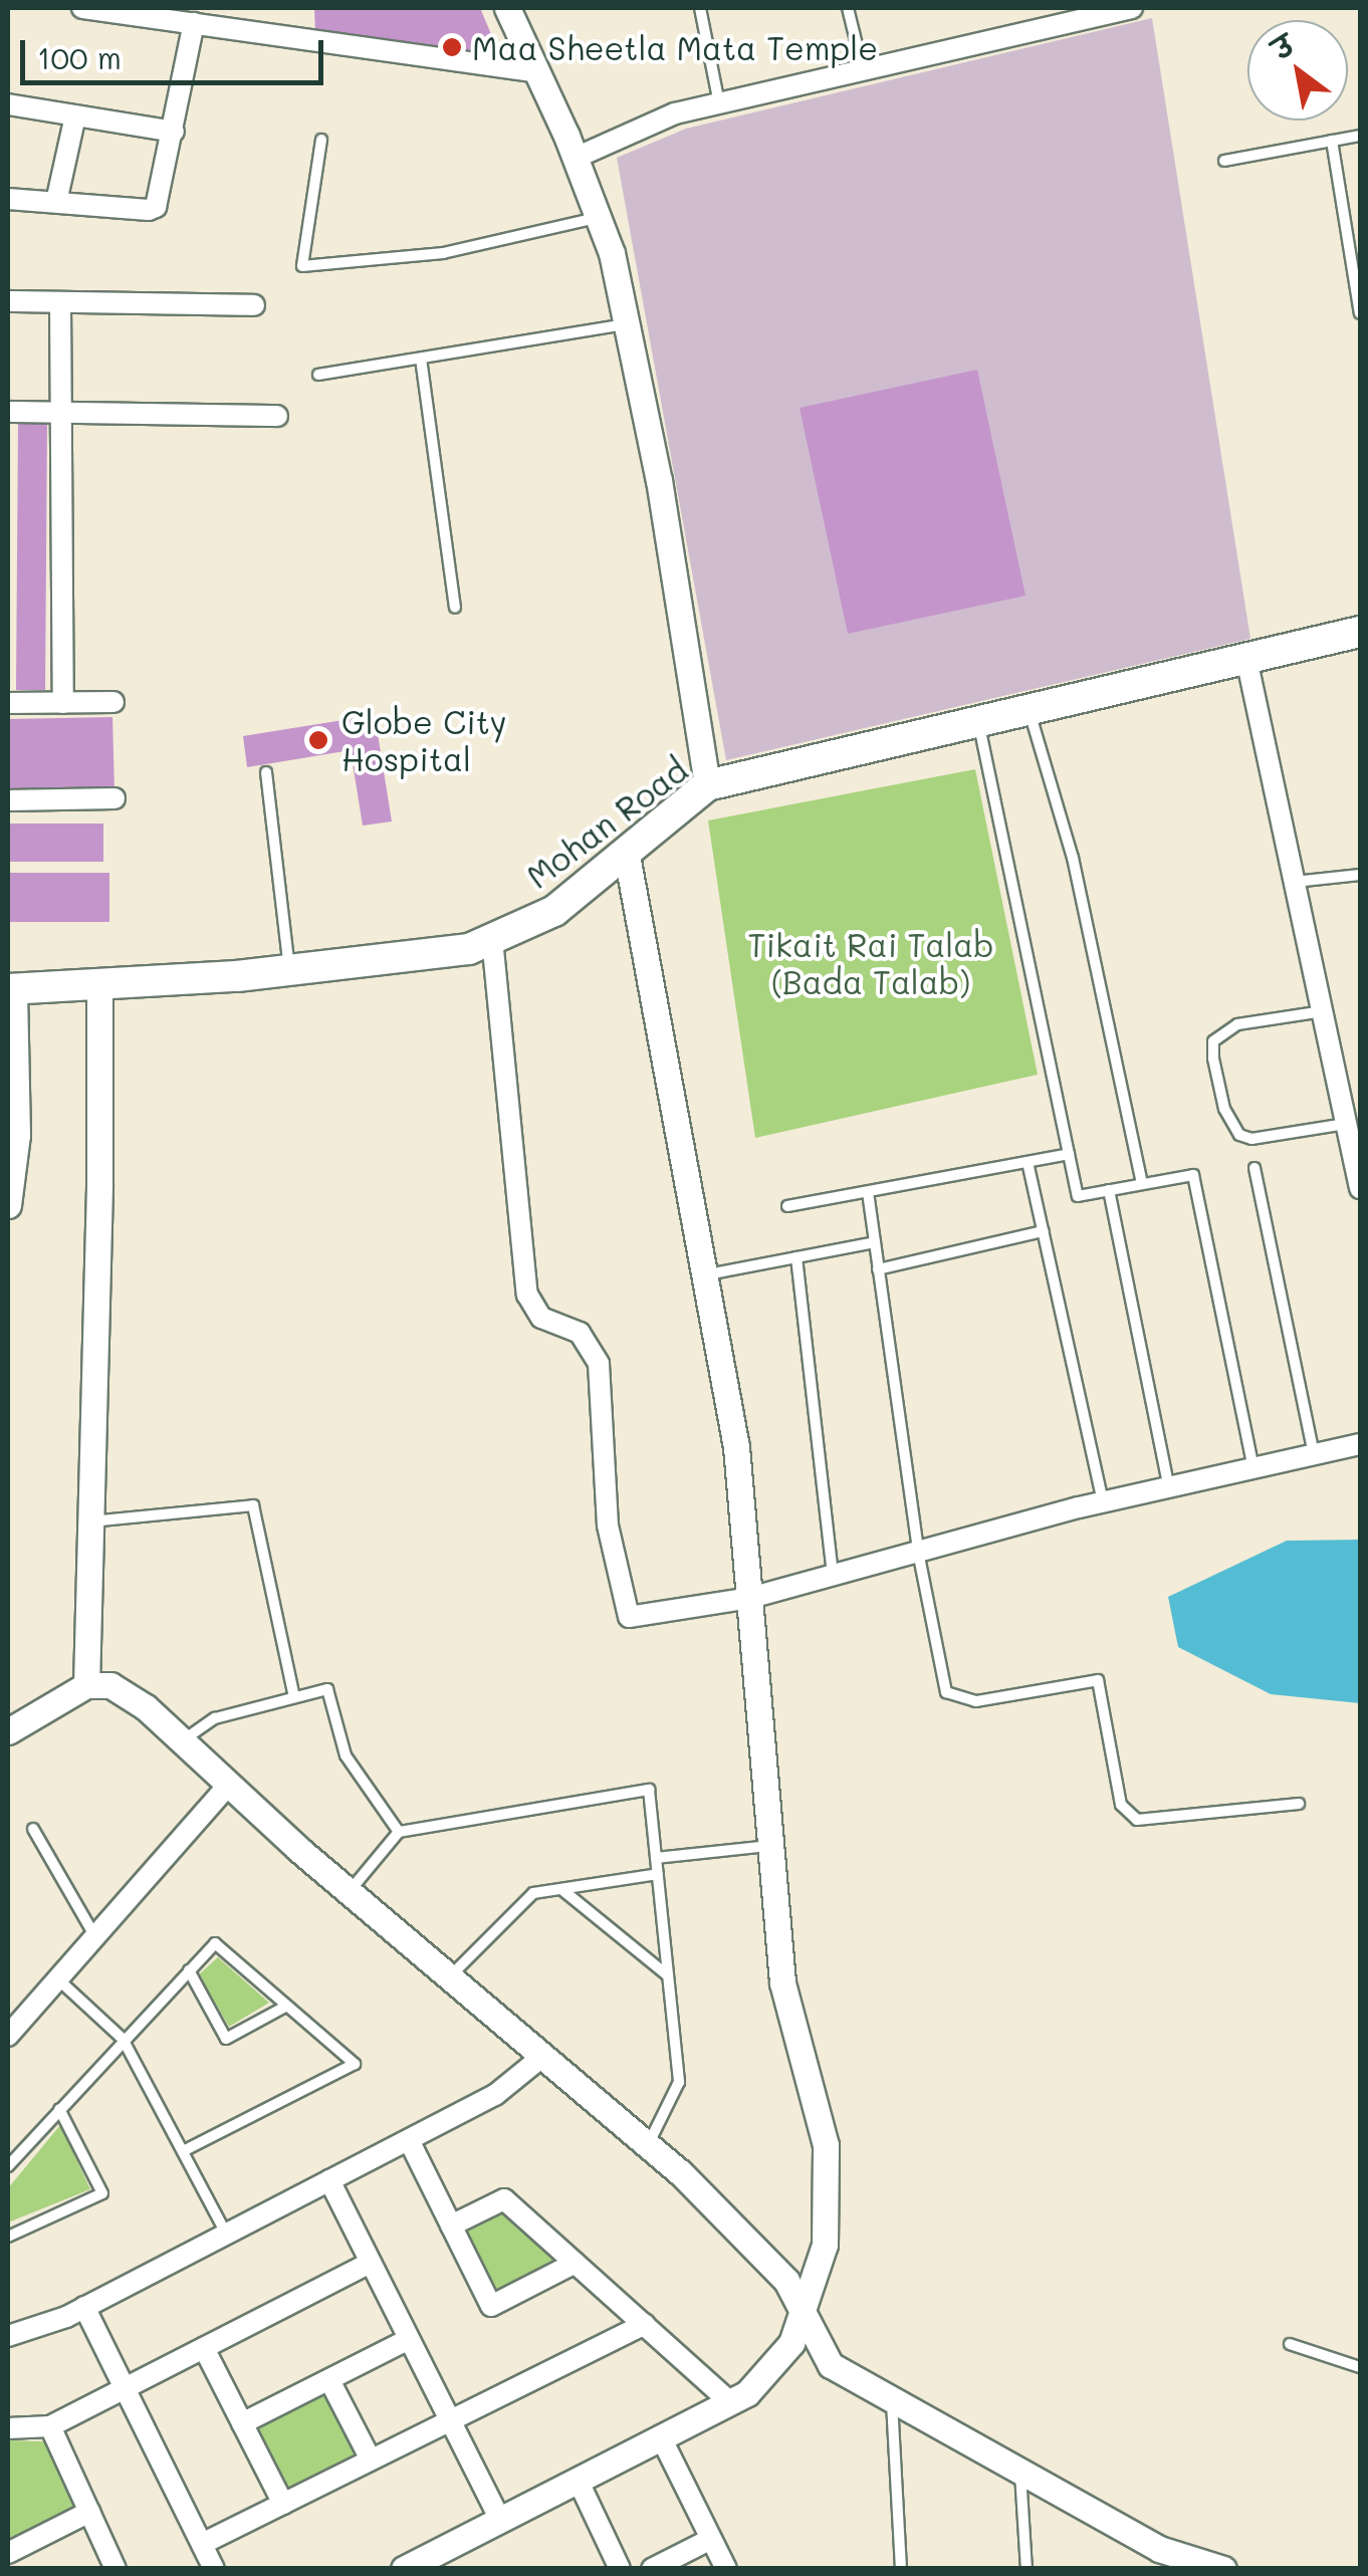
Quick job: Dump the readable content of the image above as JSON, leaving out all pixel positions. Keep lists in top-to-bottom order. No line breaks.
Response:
{"streets":{"main road":["Mohan Road"]},"parks":["Tikait Rai Talab (Bada Talab)"],"places":["Maa Sheetla Mata Temple","Globe City Hospital"],"scale_bar":"100 m","north":"top left"}
